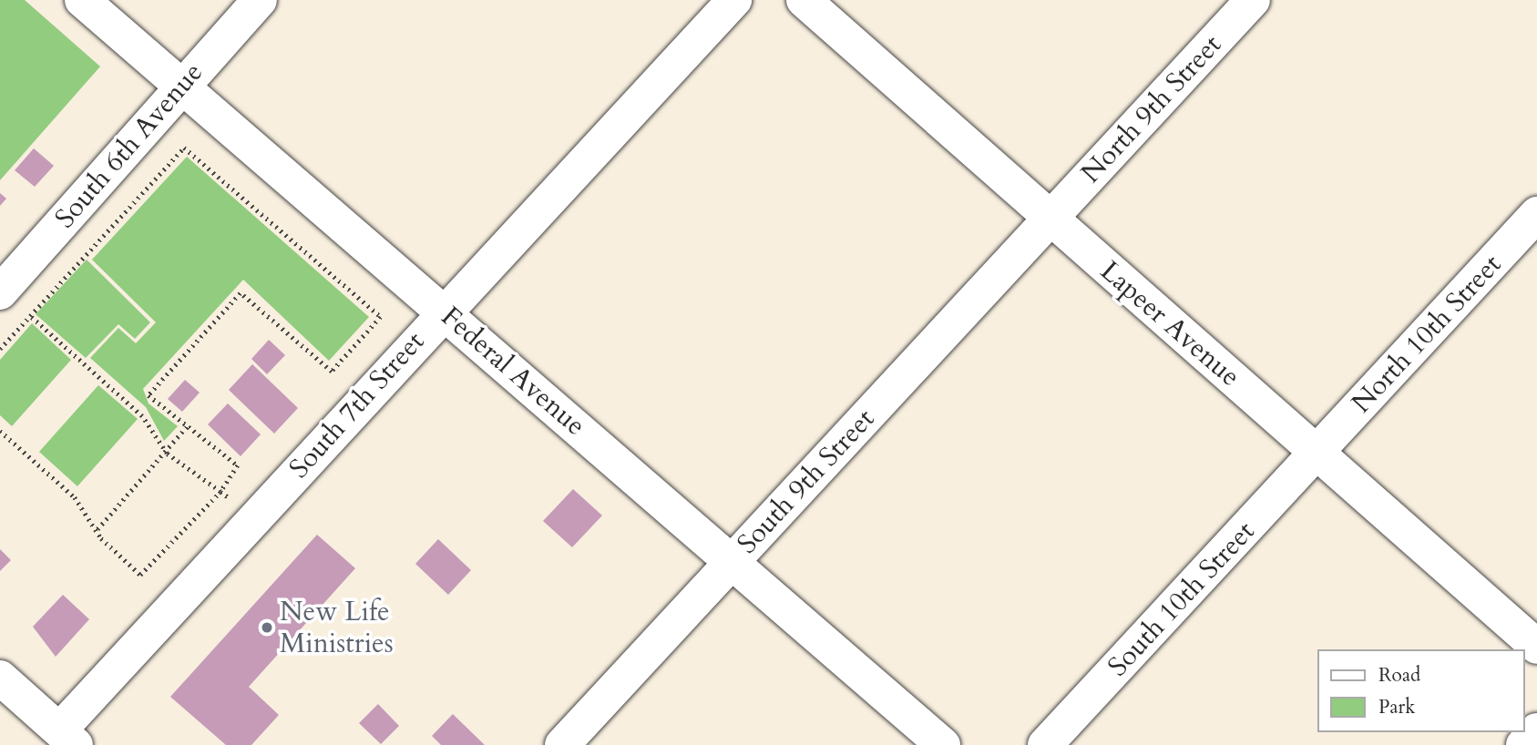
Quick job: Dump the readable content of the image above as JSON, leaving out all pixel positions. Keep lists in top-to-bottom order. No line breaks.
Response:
{"streets":{"street":["North 9th Street","South 6th Avenue","Lapeer Avenue","North 10th Street","Federal Avenue","South 7th Street","South 9th Street","South 10th Street"]},"crossings":[["North 9th Street","Lapeer Avenue"],["North 9th Street","South 9th Street"],["South 6th Avenue","Federal Avenue"],["Lapeer Avenue","North 10th Street"],["Lapeer Avenue","South 9th Street"],["Lapeer Avenue","South 10th Street"],["North 10th Street","South 10th Street"],["Federal Avenue","South 7th Street"],["Federal Avenue","South 9th Street"]],"places":["New Life Ministries"],"legend":["Road","Park"]}
